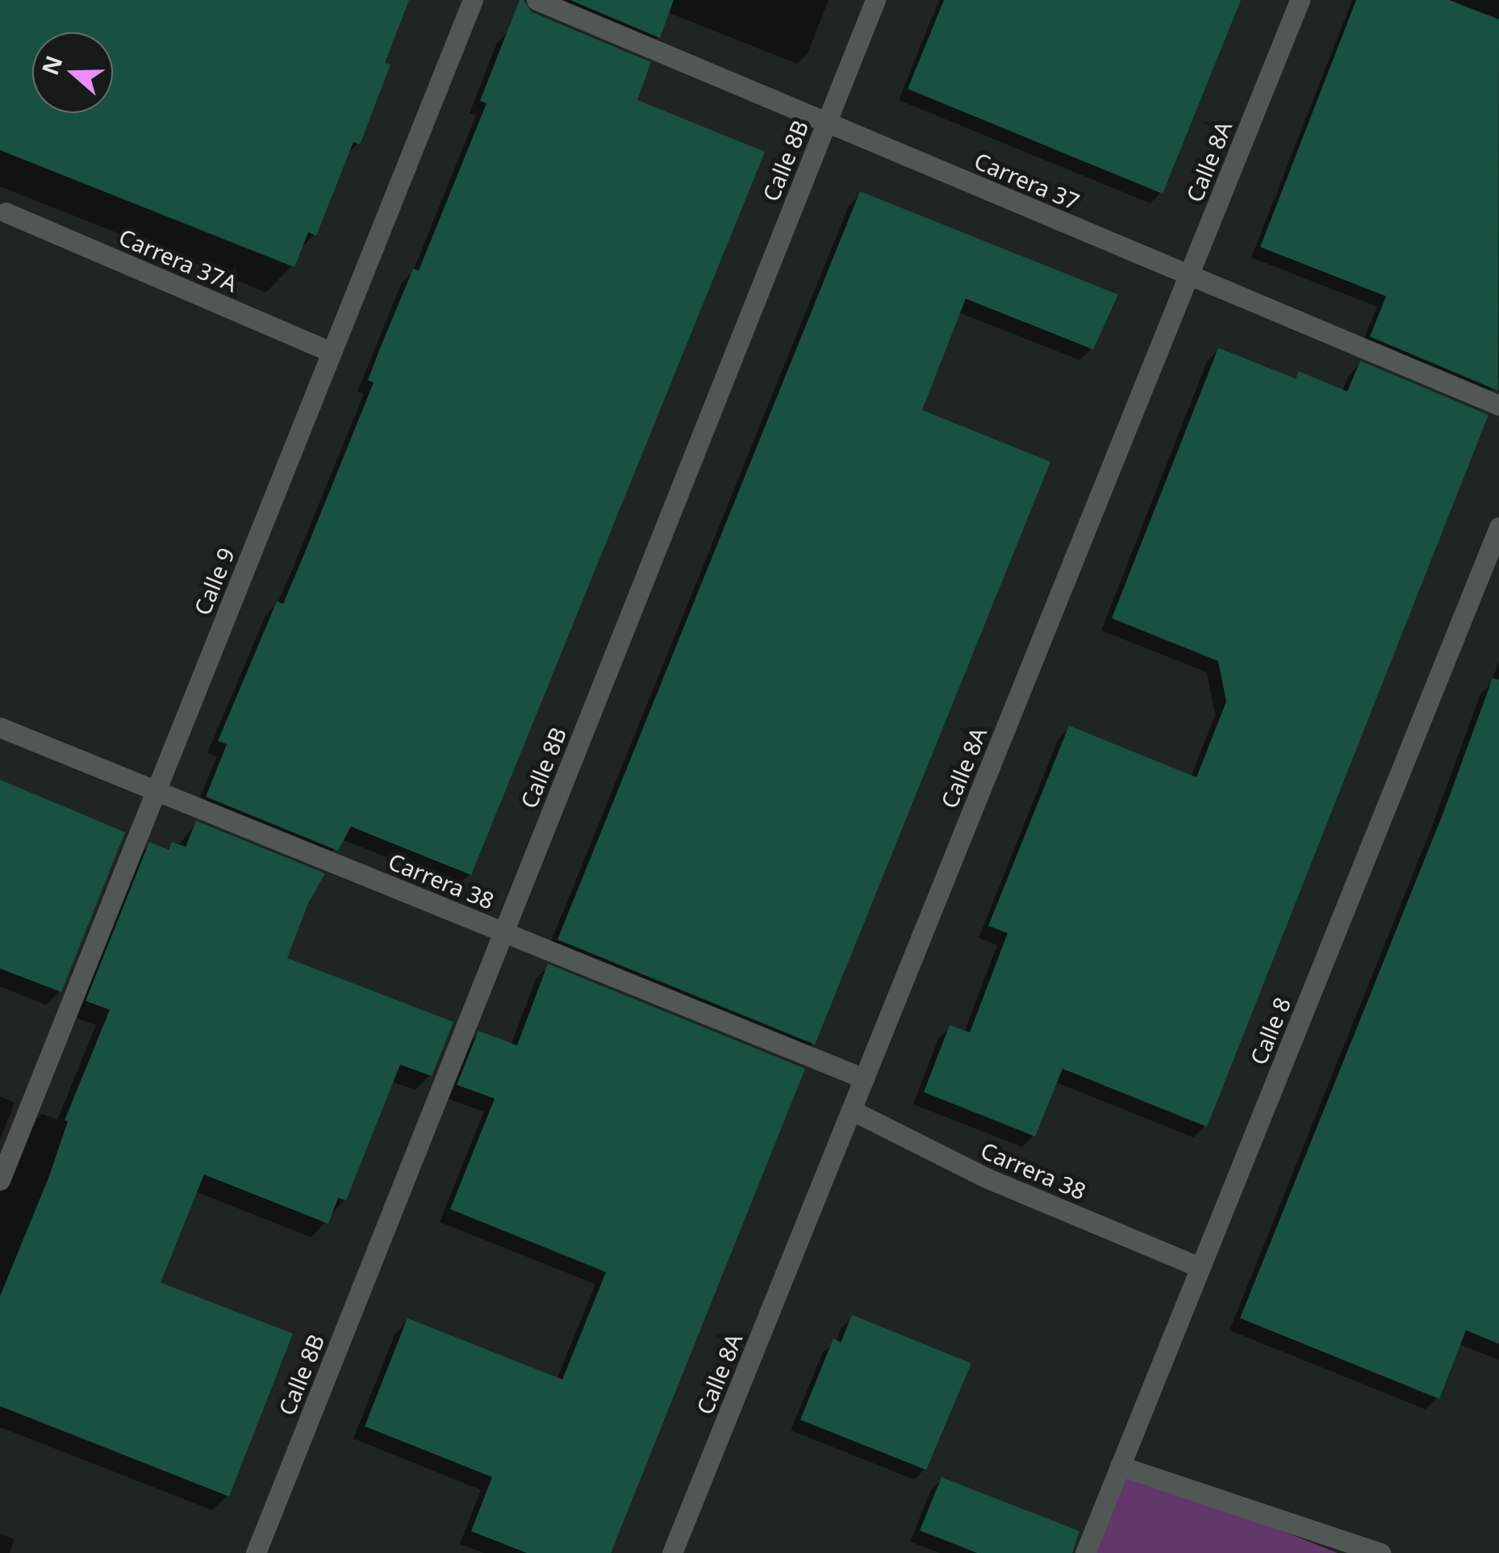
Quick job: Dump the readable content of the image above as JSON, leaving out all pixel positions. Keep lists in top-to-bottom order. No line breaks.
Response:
{"streets":{"street":["Calle 8B","Calle 8A","Carrera 37","Carrera 37A","Calle 9","Carrera 38","Calle 8"]},"crossings":[["Calle 8B","Carrera 37"],["Calle 8B","Carrera 38"],["Calle 8A","Carrera 37"],["Calle 8A","Carrera 38"],["Carrera 37A","Calle 9"],["Calle 9","Carrera 38"],["Carrera 38","Calle 8"]],"north":"left"}
